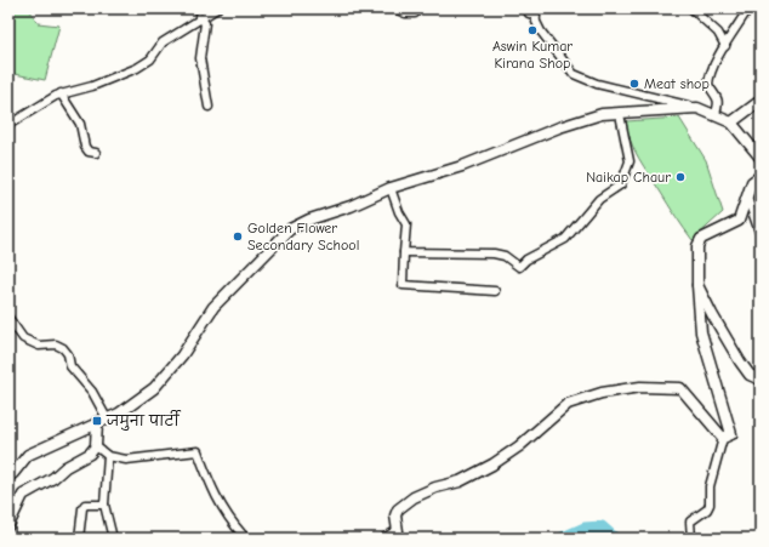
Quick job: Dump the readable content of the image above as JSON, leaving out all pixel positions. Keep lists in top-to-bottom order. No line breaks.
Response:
{"places":{"other":["Aswin Kumar Kirana Shop","Meat shop","Naikap Chaur","Golden Flower Secondary School"],"transit":["जमुना पार्टी"]}}
